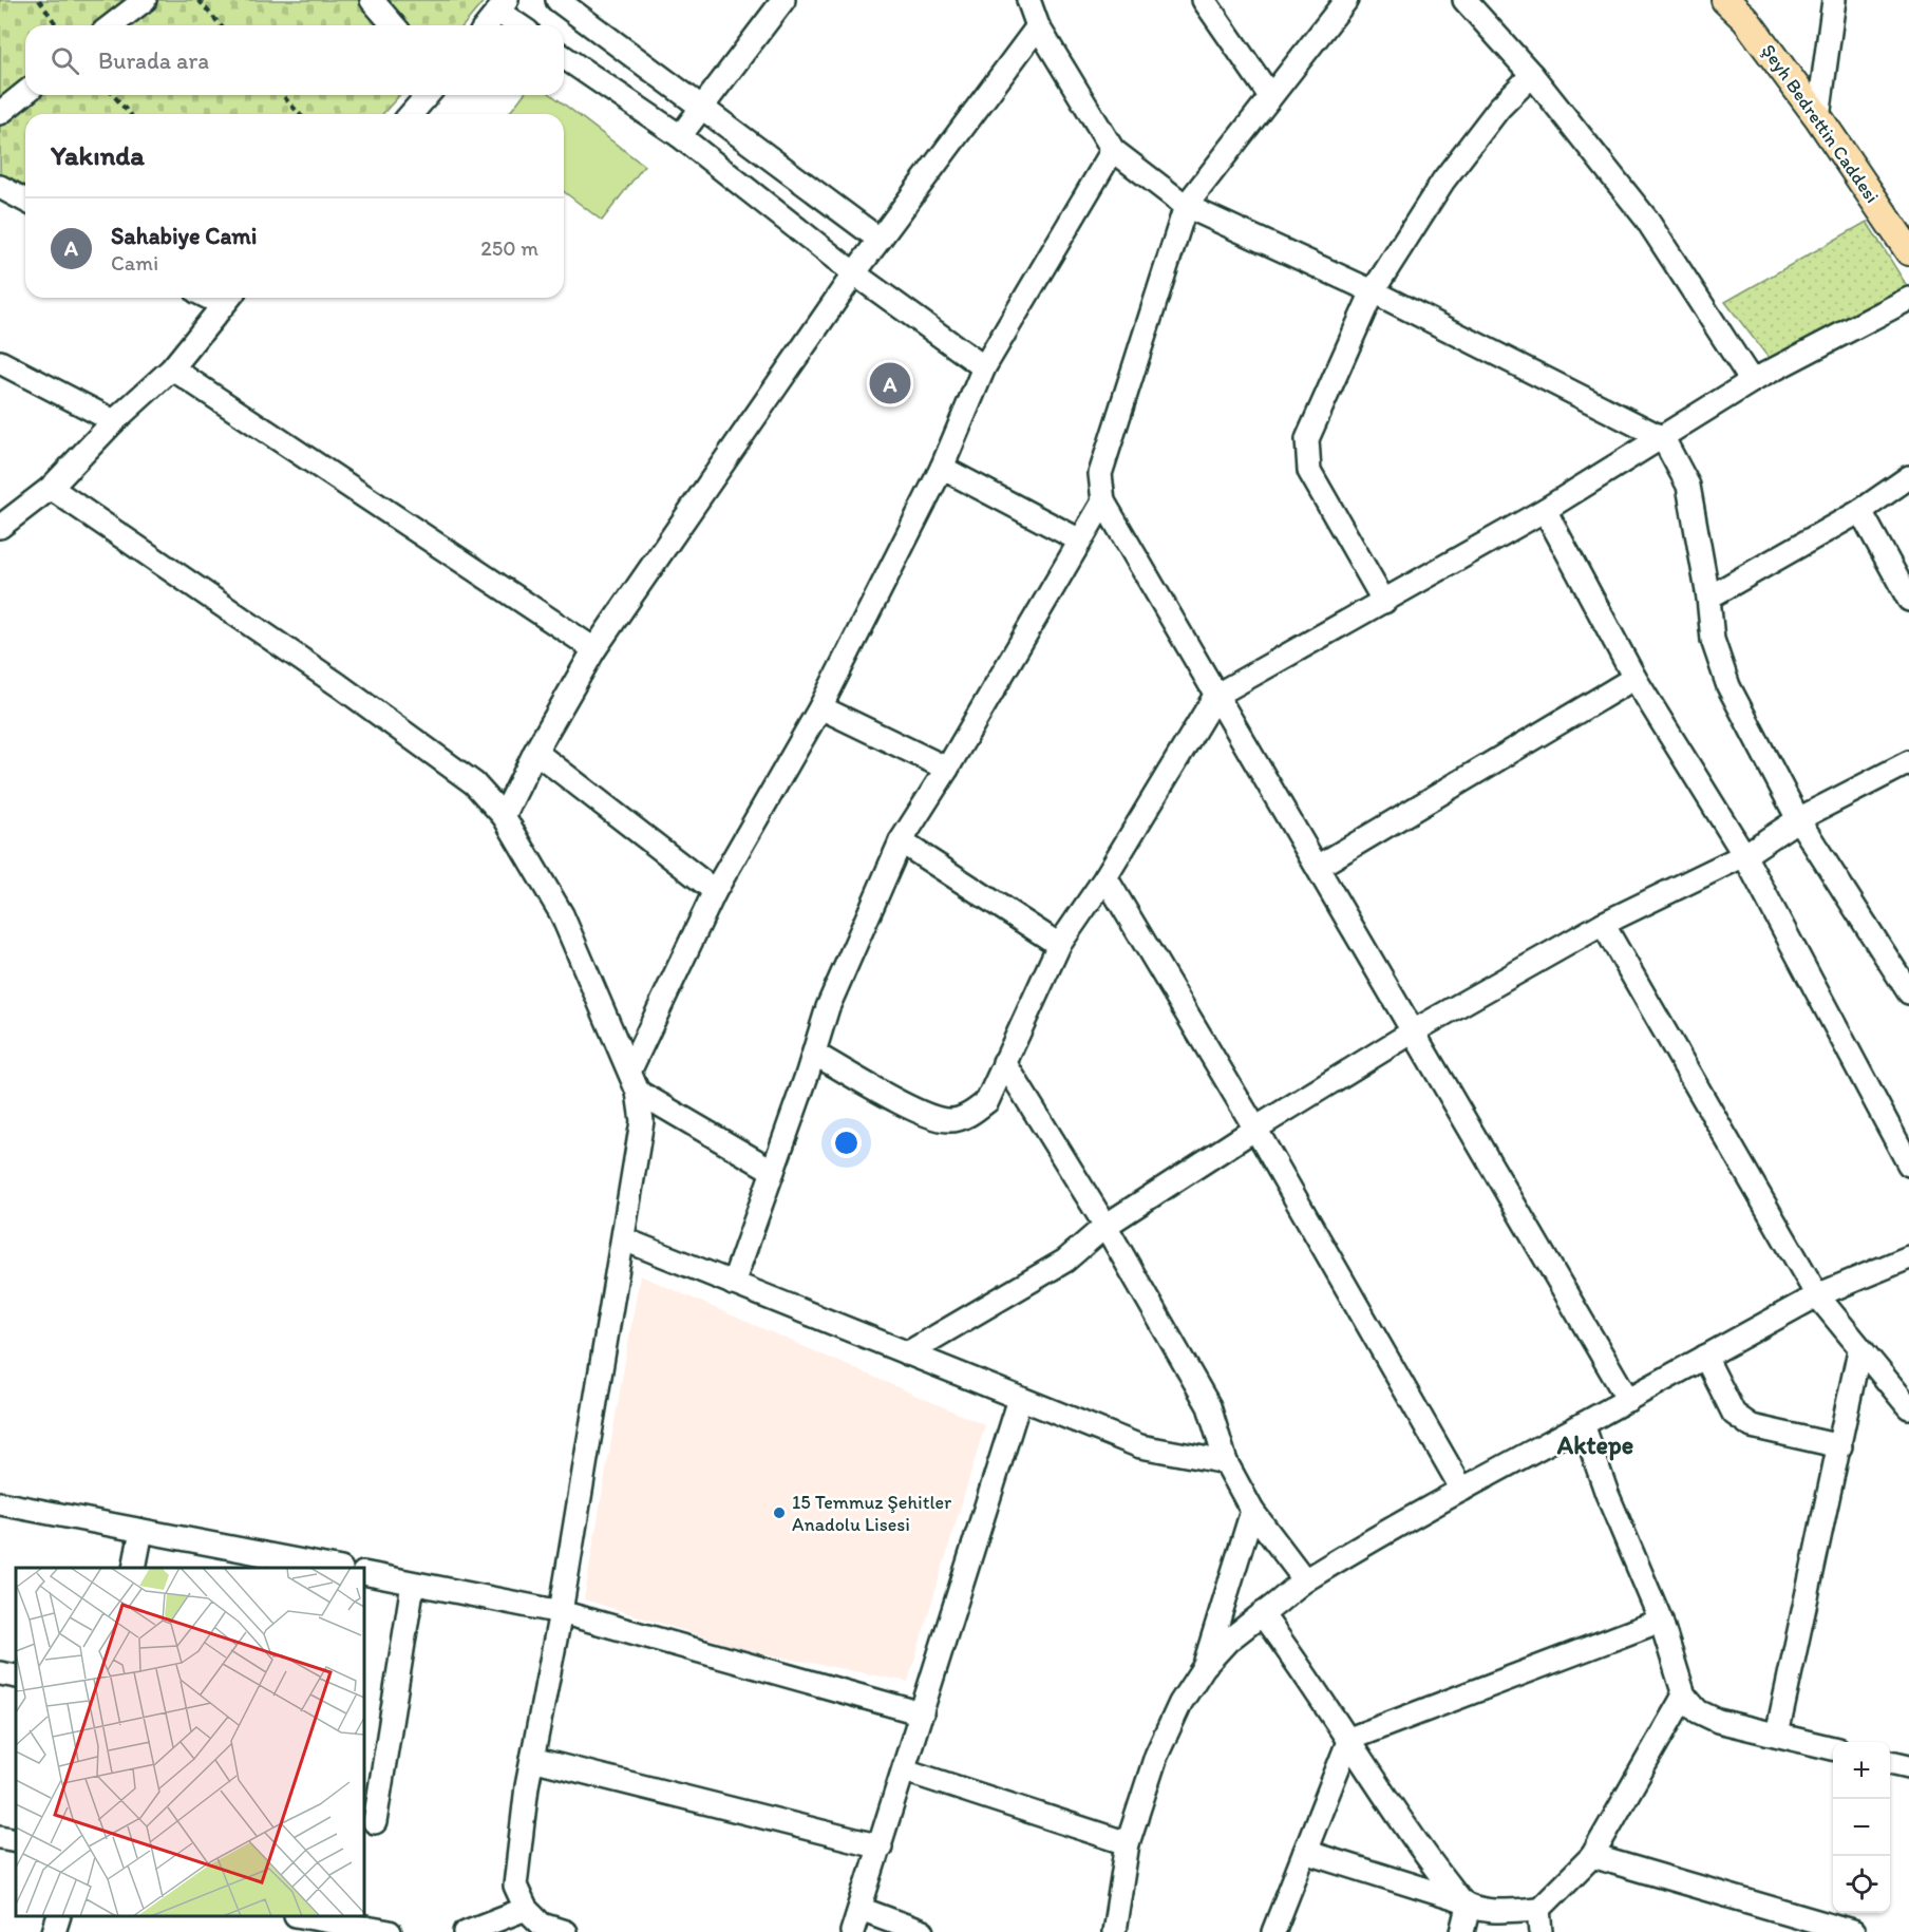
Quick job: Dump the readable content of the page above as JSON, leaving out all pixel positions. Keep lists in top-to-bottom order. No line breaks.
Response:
{"streets":{"main road":["Şeyh Bedrettin Caddesi"]},"districts":["Aktepe"],"places":["15 Temmuz Şehitler Anadolu Lisesi"],"page":{"search":"Burada ara","heading":"Yakında","list":[{"mark":"A","name":"Sahabiye Cami","note":"Cami","value":"250 m"}],"pins":"A","map_buttons":["+","−"]}}
